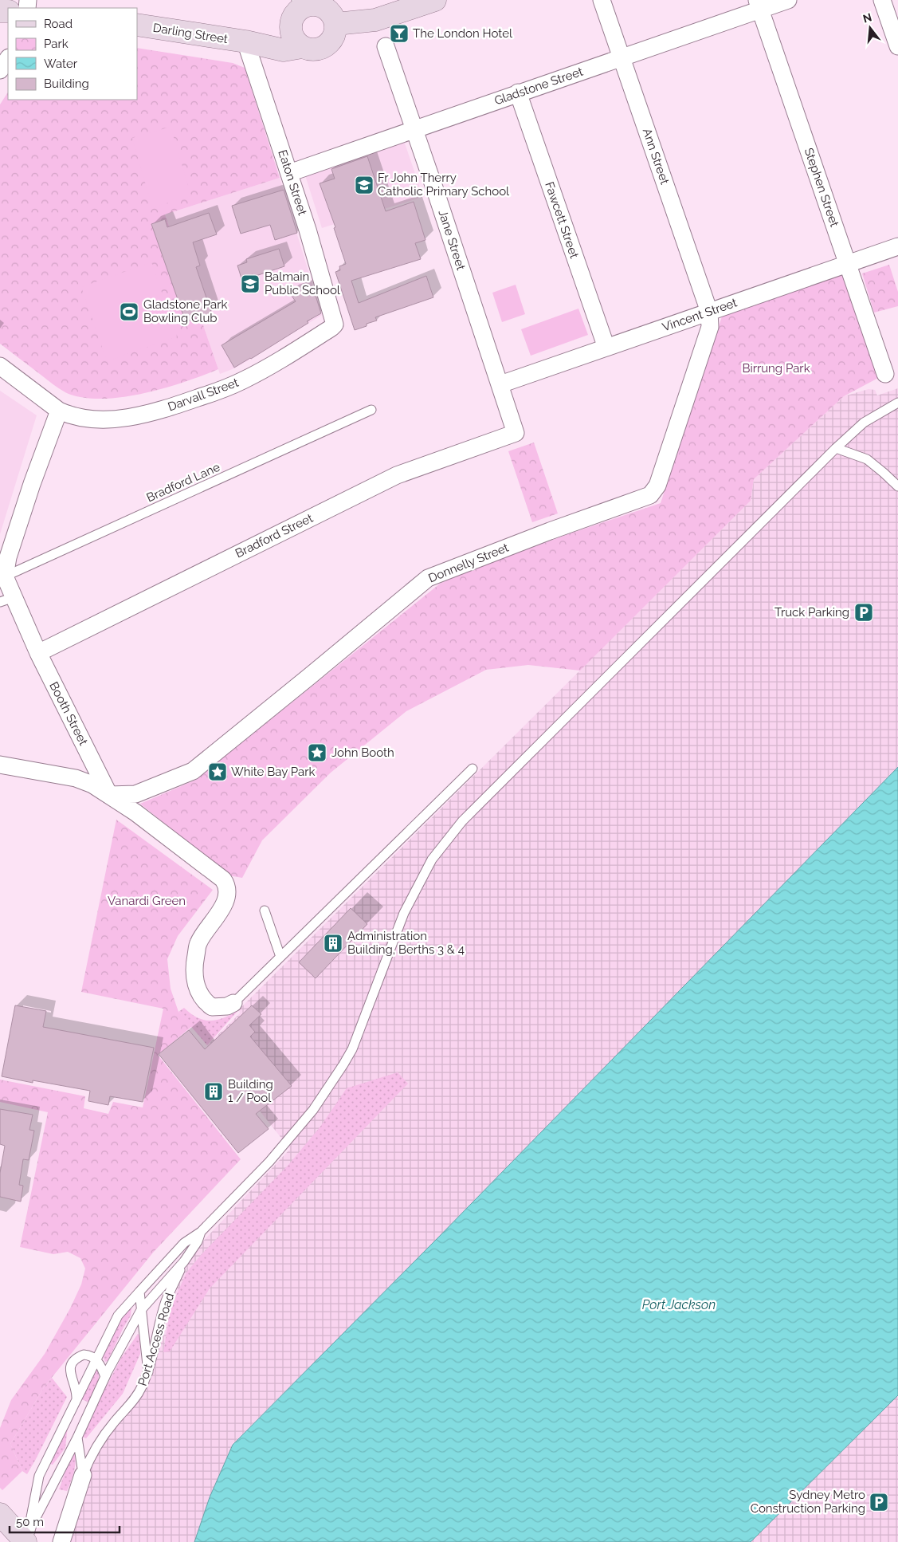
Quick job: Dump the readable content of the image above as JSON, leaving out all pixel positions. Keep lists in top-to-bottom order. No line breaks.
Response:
{"streets":{"street":["Darling Street","Gladstone Street","Ann Street","Eaton Street","Stephen Street","Fawcett Street","Jane Street","Vincent Street","Darvall Street","Bradford Street","Donnelly Street","Booth Street","Port Access Road"],"lane":["Bradford Lane"]},"crossings":[["Darling Street","Eaton Street"],["Gladstone Street","Ann Street"],["Gladstone Street","Eaton Street"],["Gladstone Street","Stephen Street"],["Gladstone Street","Fawcett Street"],["Gladstone Street","Jane Street"],["Ann Street","Vincent Street"],["Ann Street","Donnelly Street"],["Eaton Street","Darvall Street"],["Stephen Street","Vincent Street"],["Fawcett Street","Vincent Street"],["Jane Street","Vincent Street"],["Jane Street","Bradford Street"],["Vincent Street","Donnelly Street"],["Bradford Lane","Booth Street"],["Bradford Street","Booth Street"],["Donnelly Street","Booth Street"]],"water":["Port Jackson"],"parks":["Birrung Park","Vanardi Green"],"places":{"bar":["The London Hotel"],"school or university":["Fr John Therry Catholic Primary School","Balmain Public School"],"sports":["Gladstone Park Bowling Club"],"parking":["Truck Parking","Sydney Metro Construction Parking"],"place":["John Booth","White Bay Park"],"building":["Administration Building, Berths 3 & 4","Building 1 / Pool"]},"legend":["Road","Park","Water","Building"],"scale_bar":"50 m","north":"top"}
